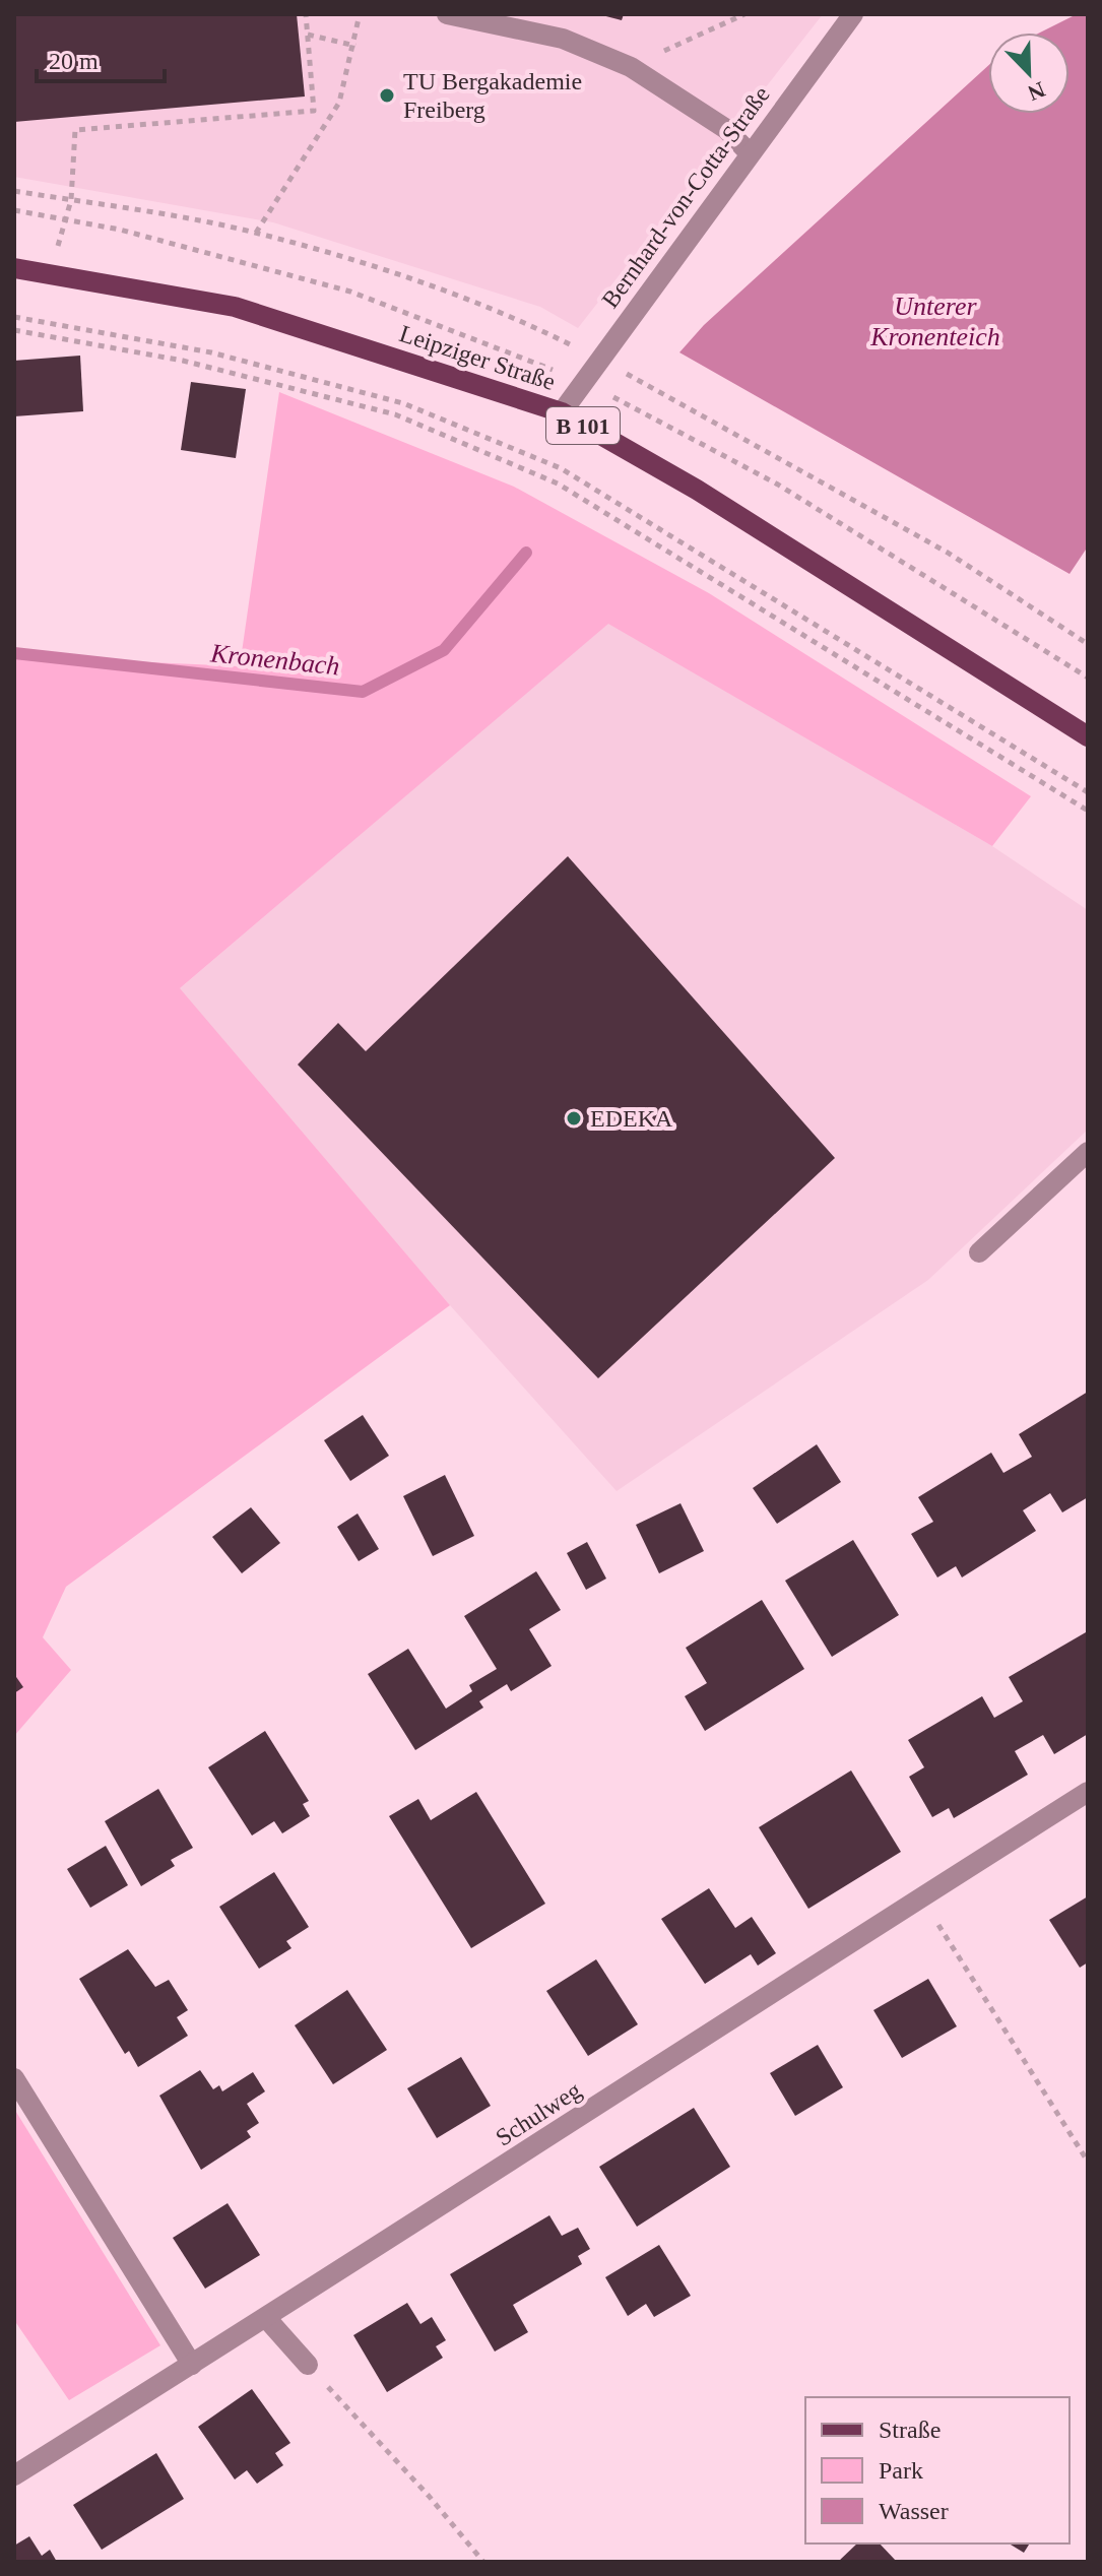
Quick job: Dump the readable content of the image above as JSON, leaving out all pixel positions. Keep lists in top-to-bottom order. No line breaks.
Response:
{"streets":{"main road":["Leipziger Straße","B 101"],"street":["Bernhard-von-Cotta-Straße","Schulweg"]},"crossings":[["Bernhard-von-Cotta-Straße","Leipziger Straße"]],"water":["Unterer Kronenteich","Kronenbach"],"places":["TU Bergakademie Freiberg","EDEKA"],"legend":["Straße","Park","Wasser"],"scale_bar":"20 m","north":"bottom right"}
